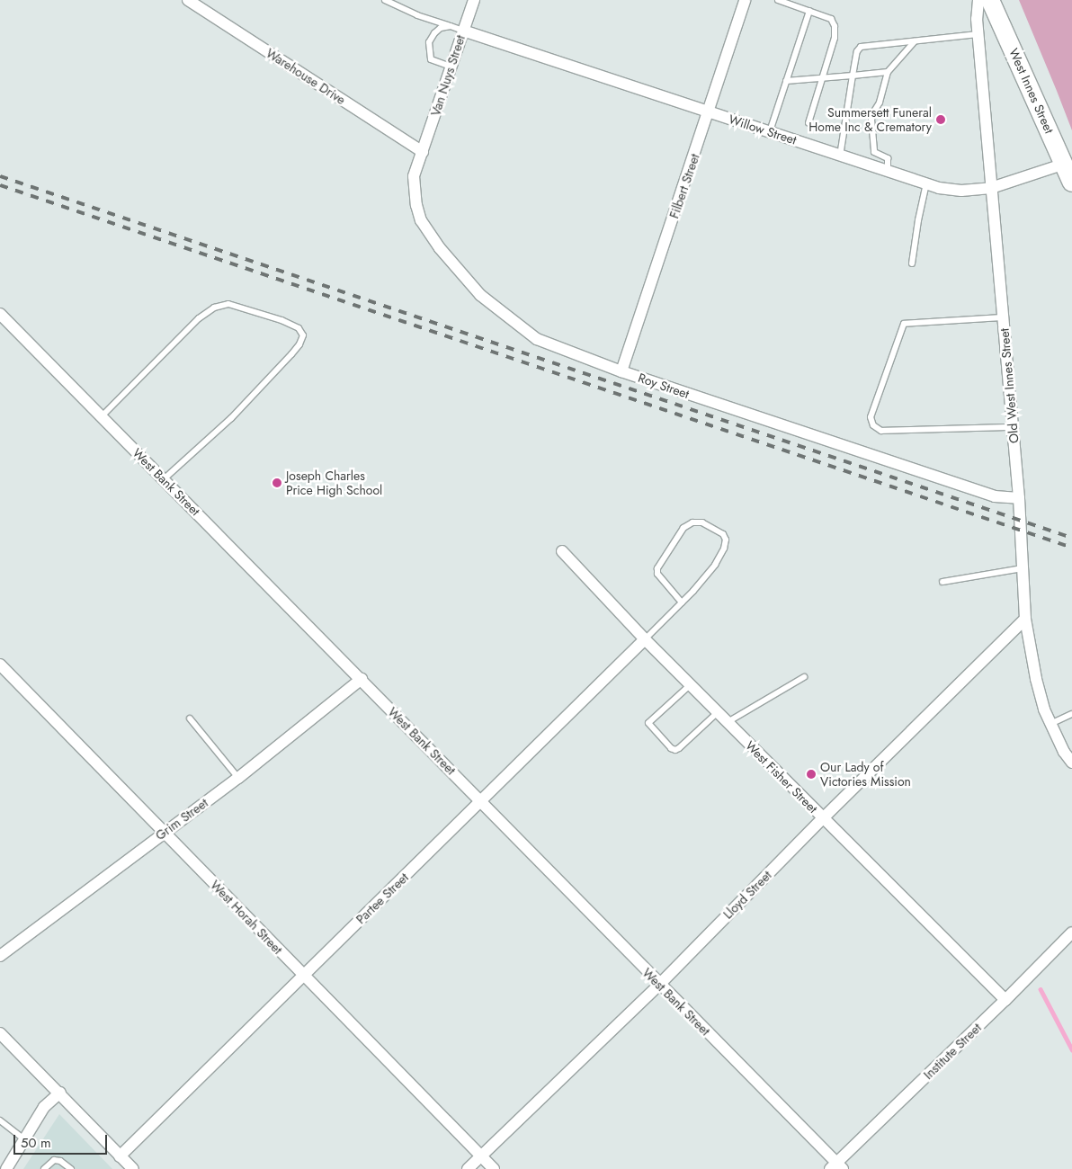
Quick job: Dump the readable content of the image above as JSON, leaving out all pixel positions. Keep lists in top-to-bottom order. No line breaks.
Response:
{"streets":{"main road":["West Innes Street"],"street":["Van Nuys Street","Warehouse Drive","Willow Street","Filbert Street","Roy Street","Old West Innes Street","West Bank Street","West Fisher Street","Grim Street","Lloyd Street","Partee Street","West Horah Street","Institute Street"]},"crossings":[["Van Nuys Street","Warehouse Drive"],["Van Nuys Street","Willow Street"],["Van Nuys Street","Roy Street"],["Warehouse Drive","Roy Street"],["West Innes Street","Willow Street"],["Willow Street","Filbert Street"],["Willow Street","Old West Innes Street"],["Filbert Street","Roy Street"],["Roy Street","Old West Innes Street"],["Old West Innes Street","Lloyd Street"],["West Bank Street","Grim Street"],["West Bank Street","Lloyd Street"],["West Bank Street","Partee Street"],["West Bank Street","Institute Street"],["West Fisher Street","Lloyd Street"],["West Fisher Street","Partee Street"],["West Fisher Street","Institute Street"],["Grim Street","West Horah Street"],["Lloyd Street","West Horah Street"],["Partee Street","West Horah Street"]],"places":["Summersett Funeral Home Inc & Crematory","Joseph Charles Price High School","Our Lady of Victories Mission"],"scale_bar":"50 m"}
